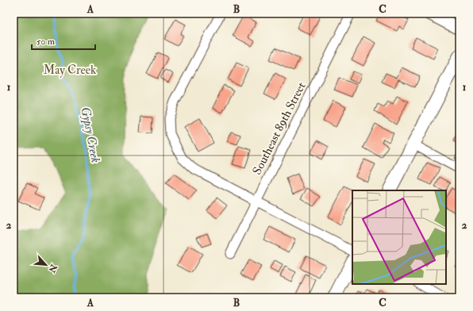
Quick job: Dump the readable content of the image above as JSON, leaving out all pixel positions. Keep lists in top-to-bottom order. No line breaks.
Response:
{"streets":{"street":["Southeast 89th Street"]},"water":["Gypsy Creek"],"parks":["May Creek"],"scale_bar":"50 m","north":"bottom right","grid":{"columns":["A","B","C"],"rows":["1","2"]}}
